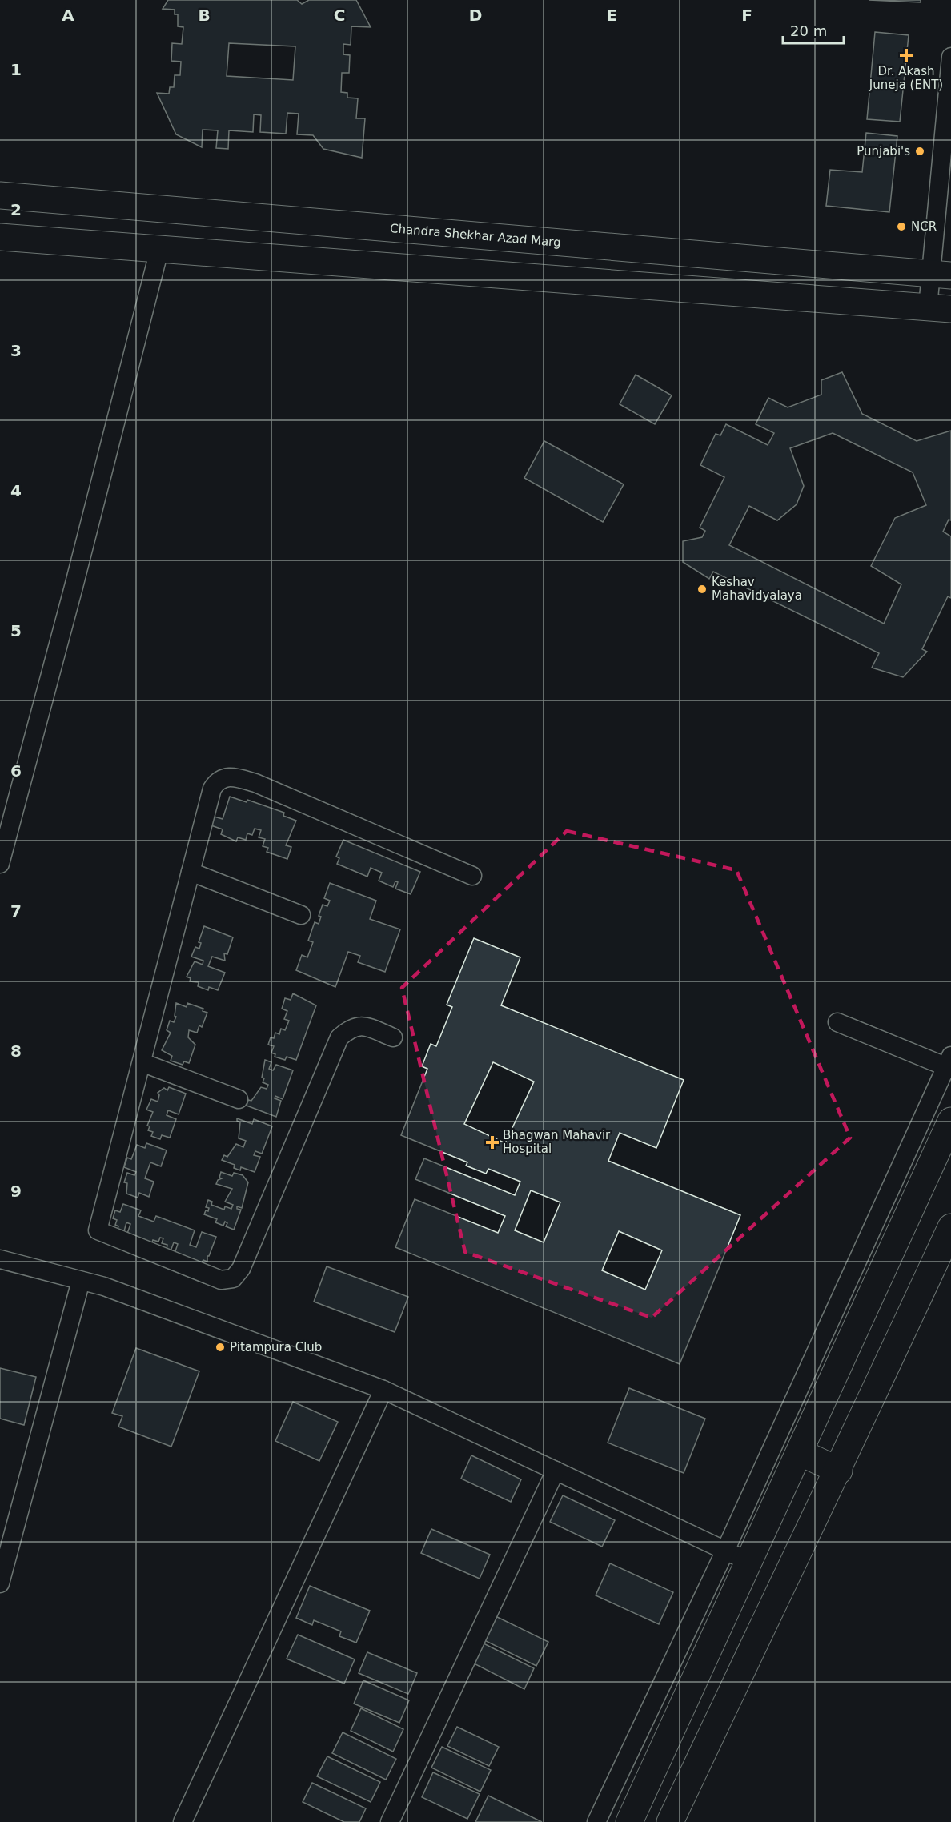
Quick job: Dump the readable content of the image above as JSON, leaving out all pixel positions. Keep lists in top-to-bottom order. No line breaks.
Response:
{"streets":{"street":["Chandra Shekhar Azad Marg"]},"places":{"health":["Dr. Akash Juneja (ENT)","Bhagwan Mahavir Hospital"],"other":["Punjabi's","NCR","Keshav Mahavidyalaya","Pitampura Club"]},"scale_bar":"20 m","grid":{"columns":["A","B","C","D","E","F"],"rows":["1","2","3","4","5","6","7","8","9"]}}
